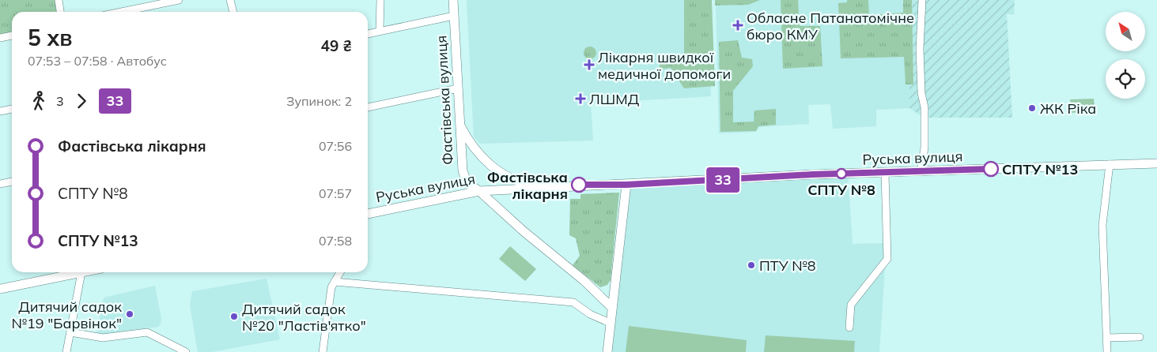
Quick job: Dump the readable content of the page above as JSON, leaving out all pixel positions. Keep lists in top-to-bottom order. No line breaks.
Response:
{"streets":{"main road":["Фастівська вулиця","Руська вулиця"]},"crossings":[["Фастівська вулиця","Руська вулиця"]],"places":{"health":["Обласне Патанатомічне бюро КМУ","Лікарня швидкої медичної допомоги","ЛШМД"],"other":["ЖК Ріка","СПТУ №13","СПТУ №8","Фастівська лікарня","ПТУ №8","Дитячий садок №19 \"Барвінок\"","Дитячий садок №20 \"Ластів'ятко\""]},"lines":["bus line 33"],"north":"top left","page":{"on_map":"33","heading":["5 хв","07:53 – 07:58 · Автобус","49 ₴"],"legs":["3","33","Зупинок: 2"],"list":[{"name":"Фастівська лікарня","value":"07:56"},{"name":"СПТУ №8","value":"07:57"},{"name":"СПТУ №13","value":"07:58"}]}}
